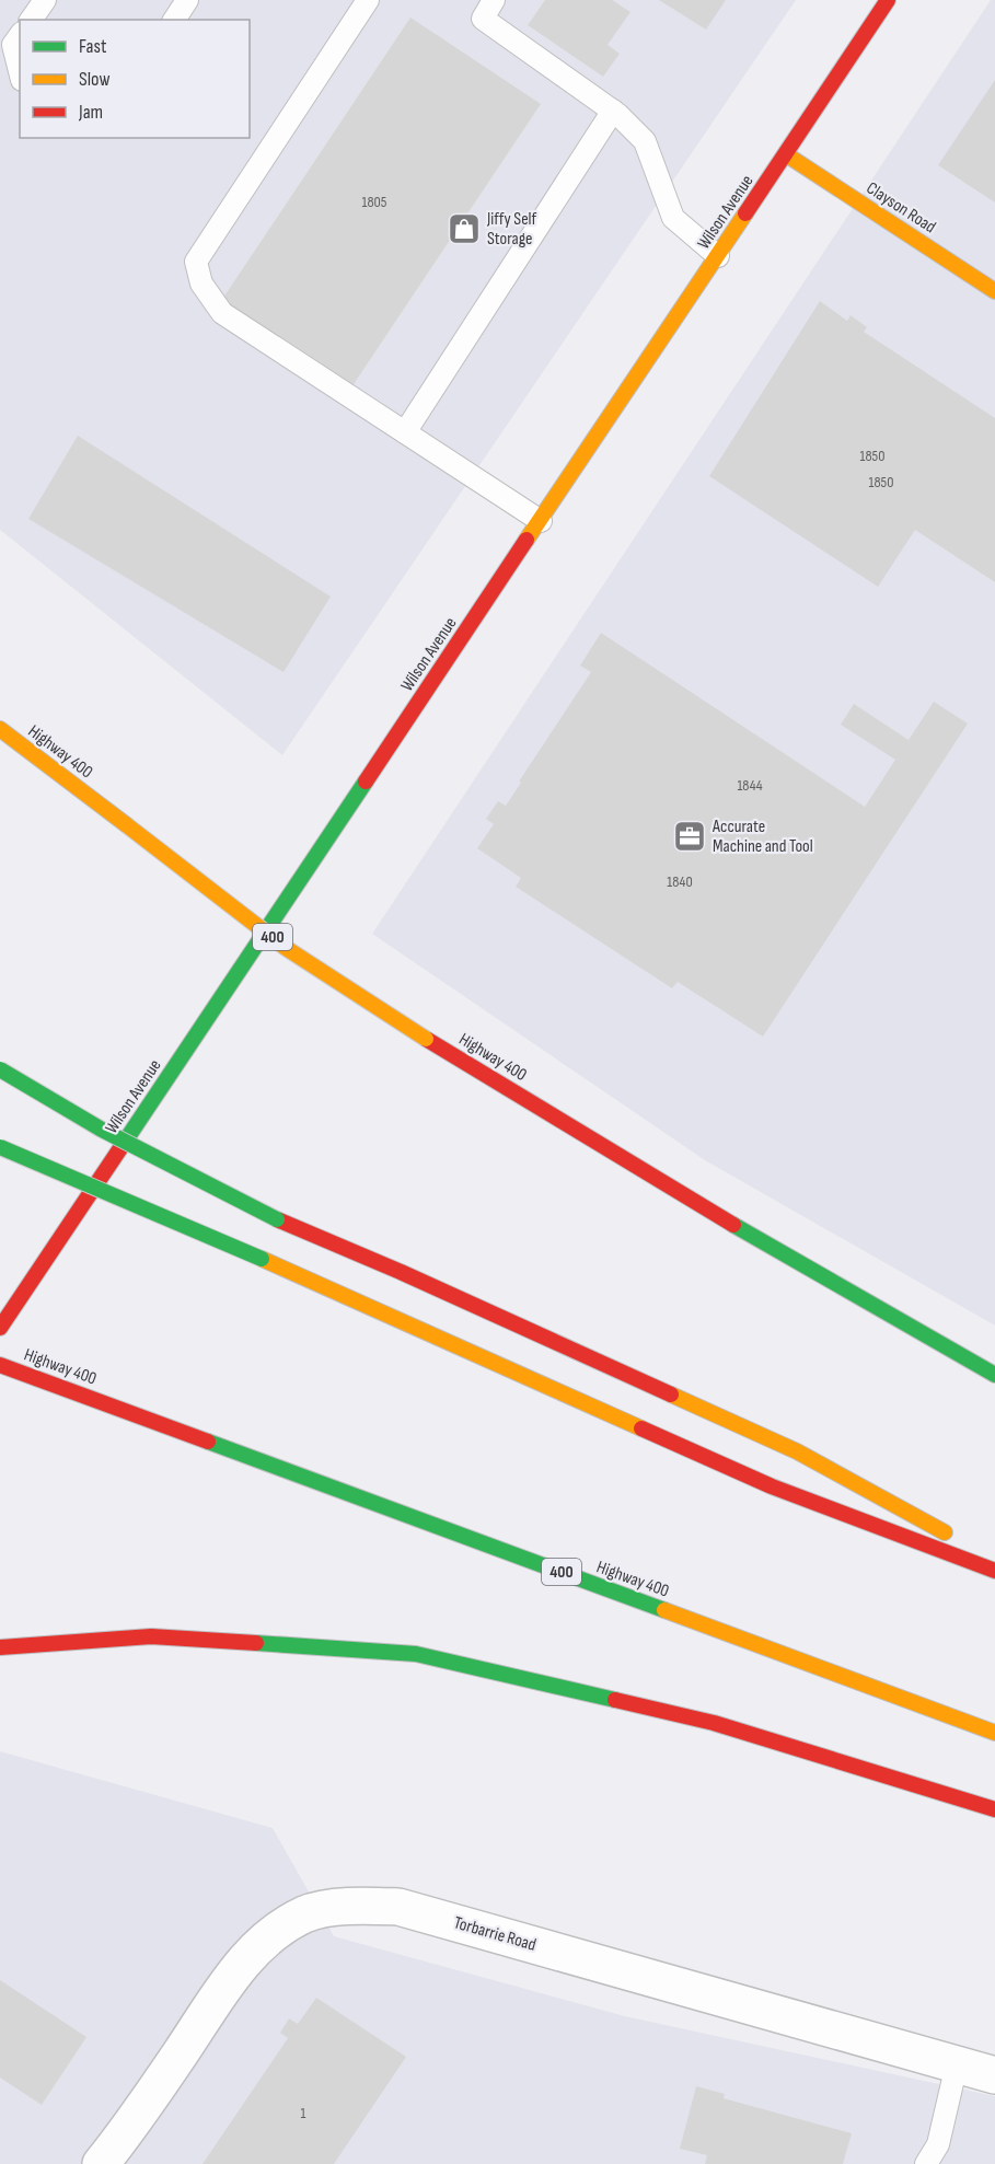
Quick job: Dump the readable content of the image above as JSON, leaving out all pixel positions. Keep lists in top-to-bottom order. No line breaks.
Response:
{"streets":{"main road":["Clayson Road","Wilson Avenue","Highway 400","400"],"street":["Torbarrie Road"]},"crossings":[["Clayson Road","Wilson Avenue"]],"places":{"shop":["Jiffy Self Storage"],"office":["Accurate Machine and Tool"]},"house_numbers":["1805","1850","1850","1844","1840","1"],"legend":["Fast","Slow","Jam"]}
